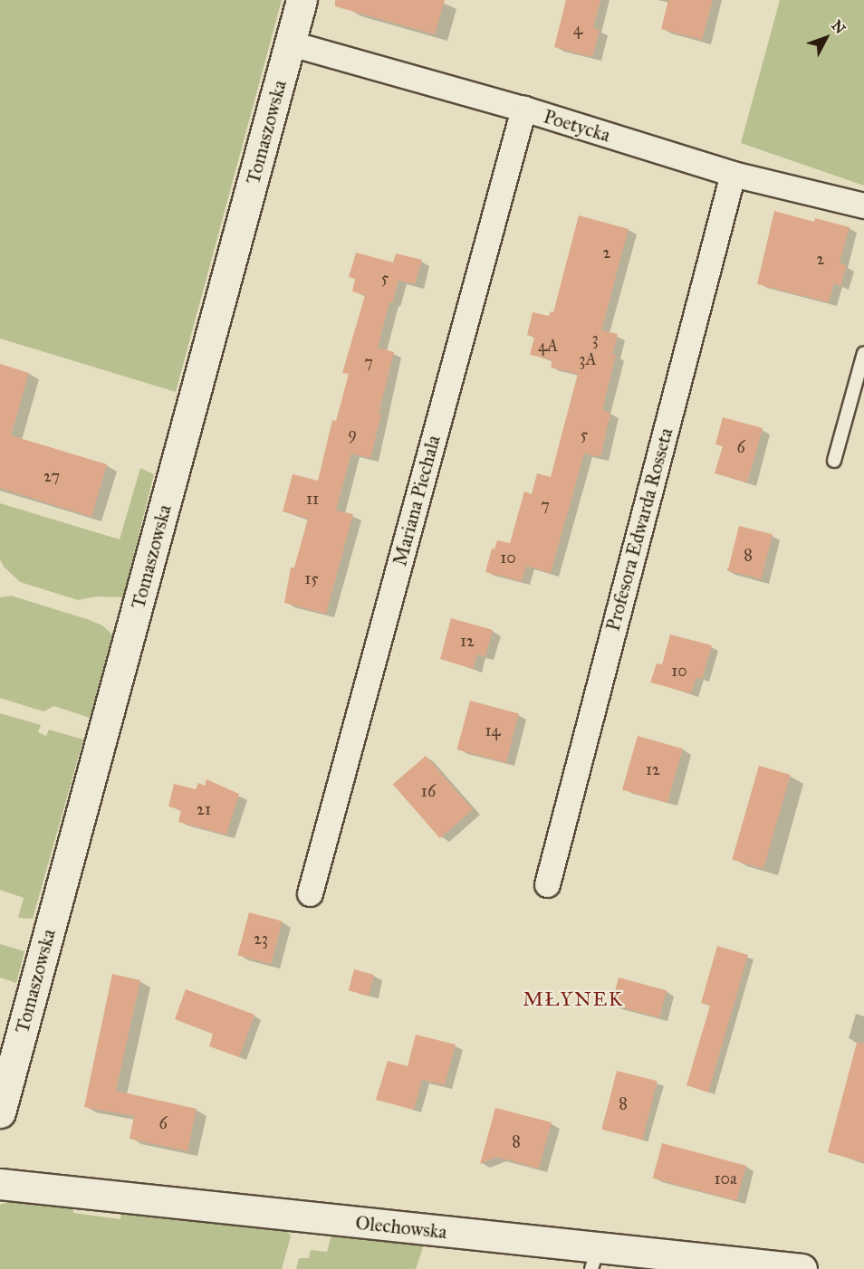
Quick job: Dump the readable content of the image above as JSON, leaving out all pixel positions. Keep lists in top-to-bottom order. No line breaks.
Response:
{"streets":{"street":["Poetycka","Tomaszowska","Mariana Piechala","Profesora Edwarda Rosseta","Olechowska"]},"crossings":[["Poetycka","Tomaszowska"],["Poetycka","Mariana Piechala"],["Poetycka","Profesora Edwarda Rosseta"]],"districts":["MŁYNEK"],"house_numbers":["4","2","2","5","3","4A","3A","7","9","5","6","27","11","7","8","10","15","12","10","14","12","16","21","23","8","6","8","10a"],"north":"top right"}
